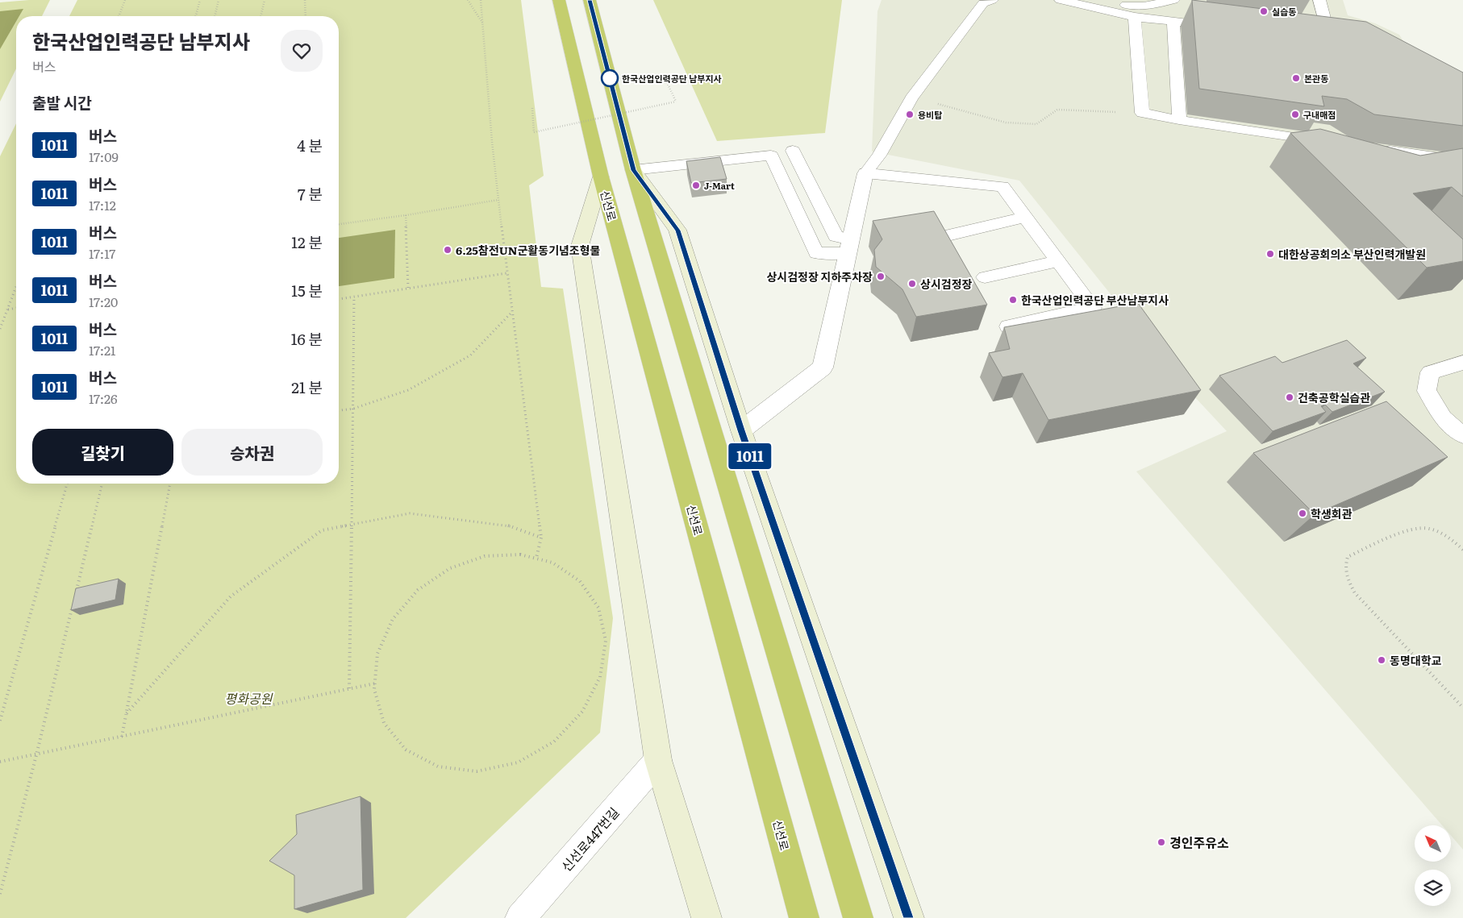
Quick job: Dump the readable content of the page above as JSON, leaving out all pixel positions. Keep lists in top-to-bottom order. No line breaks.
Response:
{"streets":{"highway":["신선로"],"street":["신선로447번길"]},"crossings":[["신선로","신선로447번길"]],"parks":["평화공원"],"places":["실습동","한국산업인력공단 남부지사","본관동","용비탑","구내매점","J-Mart","6.25참전UN군활동기념조형물","대한상공회의소 부산인력개발원","상시검정장 지하주차장","상시검정장","한국산업인력공단 부산남부지사","건축공학실습관","학생회관","동명대학교","경인주유소"],"lines":["bus line 1011"],"north":"top left","page":{"on_map":"1011","heading":[["한국산업인력공단 남부지사","버스"],"출발 시간"],"list":[{"mark":"1011","name":"버스","note":"17:09","value":"4 분"},{"mark":"1011","name":"버스","note":"17:12","value":"7 분"},{"mark":"1011","name":"버스","note":"17:17","value":"12 분"},{"mark":"1011","name":"버스","note":"17:20","value":"15 분"},{"mark":"1011","name":"버스","note":"17:21","value":"16 분"},{"mark":"1011","name":"버스","note":"17:26","value":"21 분"}],"buttons":["길찾기","승차권"]}}
